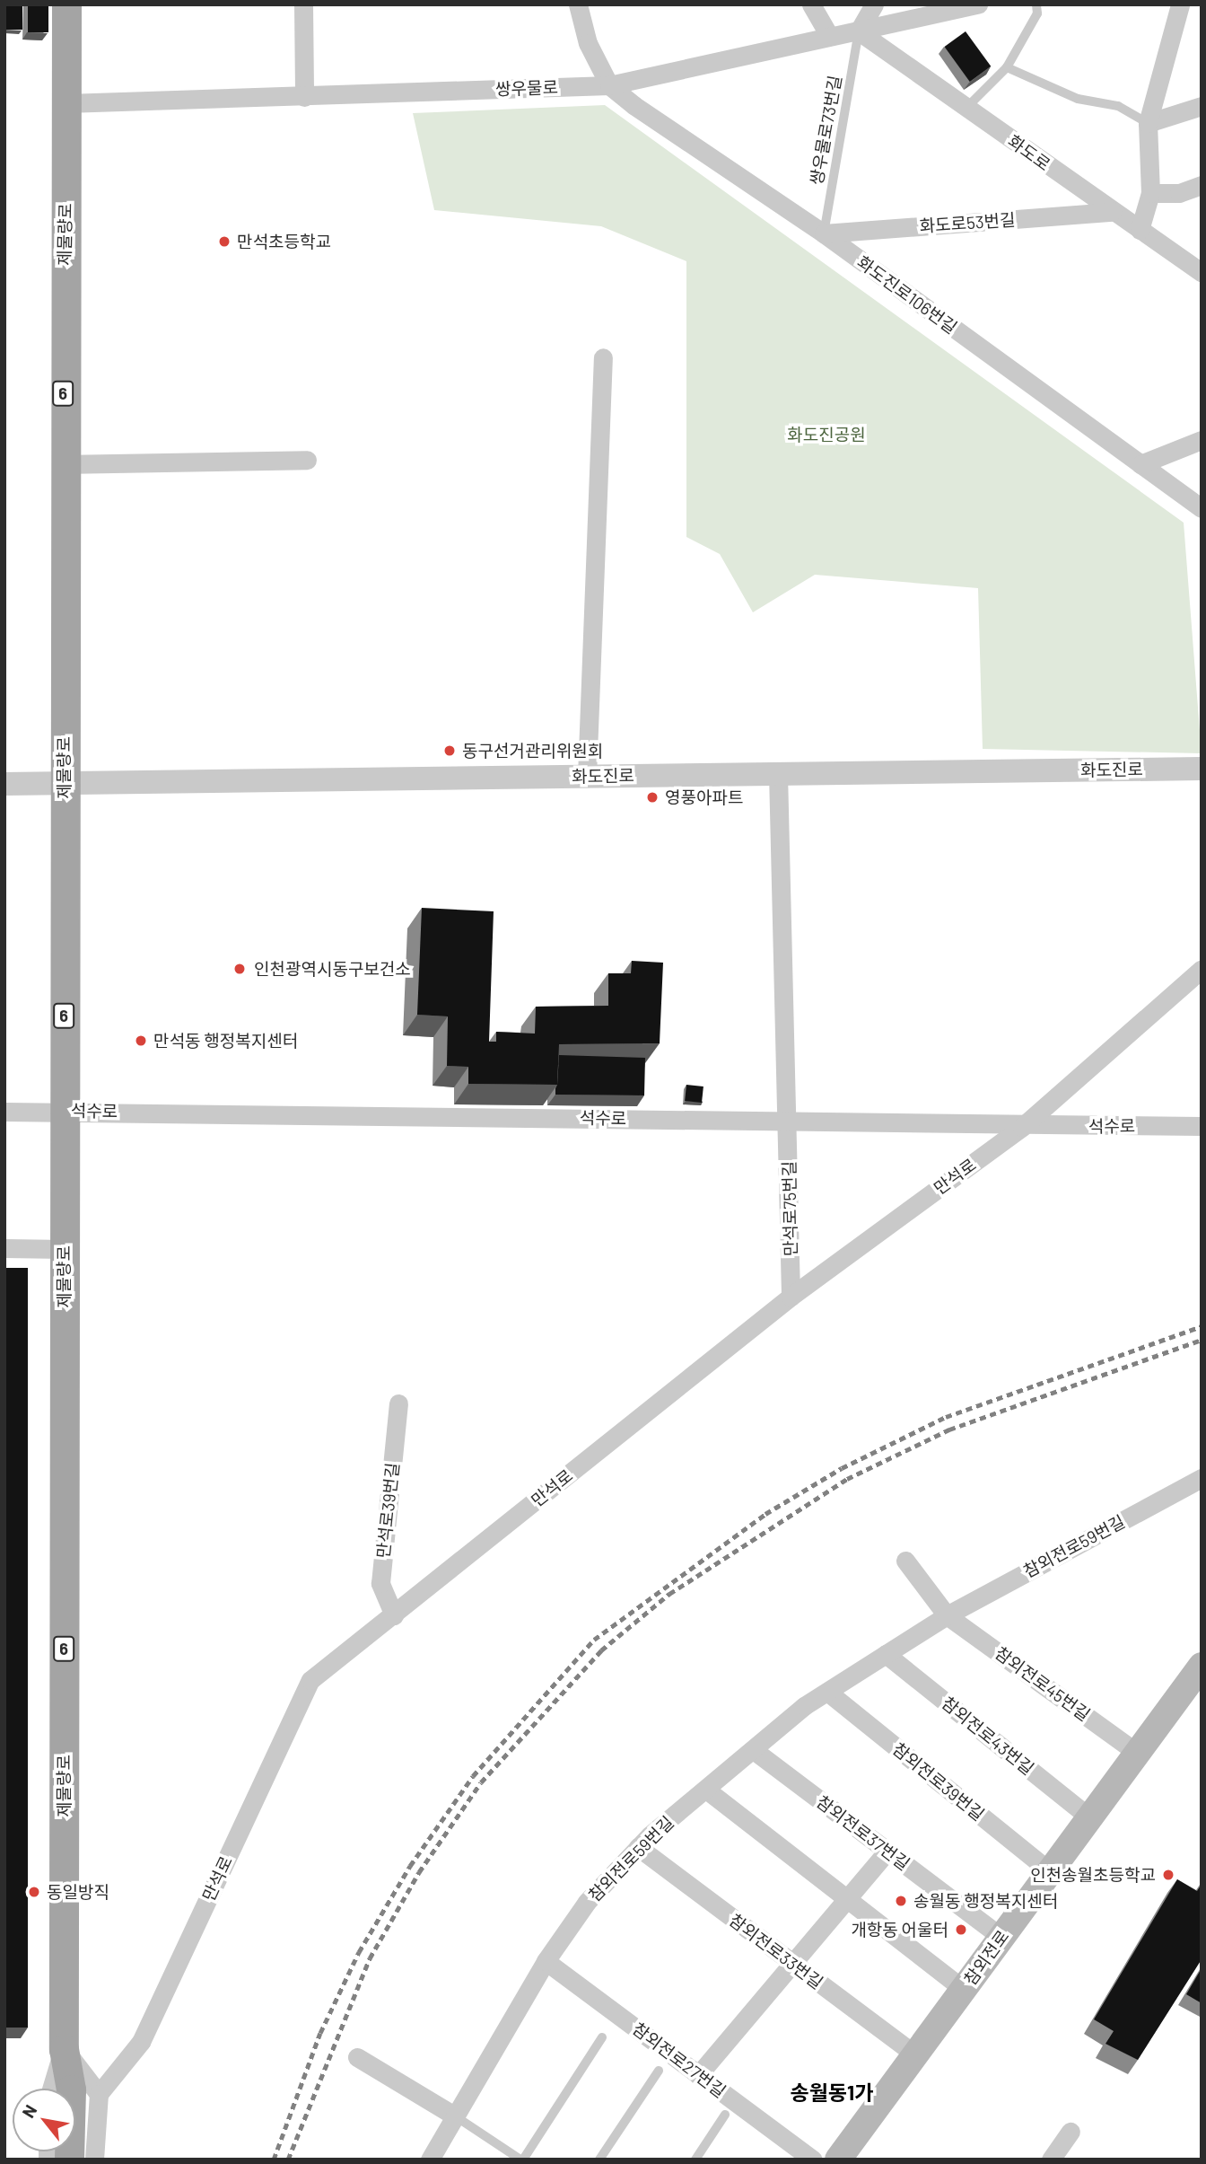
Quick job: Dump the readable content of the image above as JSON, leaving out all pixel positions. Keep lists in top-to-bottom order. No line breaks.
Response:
{"streets":{"main road":["제물량로","6","참외전로"],"street":["쌍우물로","화도로","화도로53번길","화도진로106번길","화도진로","석수로","만석로","만석로75번길","만석로39번길","참외전로59번길","참외전로45번길","참외전로43번길","참외전로39번길","참외전로37번길","참외전로33번길","참외전로27번길"],"lane":["쌍우물로73번길"]},"crossings":[["쌍우물로","쌍우물로73번길"],["쌍우물로","화도로"],["쌍우물로","제물량로"],["쌍우물로","화도진로106번길"],["쌍우물로73번길","화도로"],["쌍우물로73번길","화도로53번길"],["쌍우물로73번길","화도진로106번길"],["화도로","화도로53번길"],["화도로53번길","화도진로106번길"],["제물량로","화도진로"],["제물량로","석수로"],["화도진로","만석로75번길"],["석수로","만석로"],["석수로","만석로75번길"],["만석로","만석로75번길"],["만석로","만석로39번길"],["참외전로59번길","참외전로45번길"],["참외전로59번길","참외전로43번길"],["참외전로59번길","참외전로39번길"],["참외전로59번길","참외전로37번길"],["참외전로59번길","참외전로33번길"],["참외전로59번길","참외전로27번길"],["참외전로45번길","참외전로"],["참외전로43번길","참외전로"],["참외전로39번길","참외전로"],["참외전로37번길","참외전로"],["참외전로33번길","참외전로"]],"districts":["송월동1가"],"parks":["화도진공원"],"places":["만석초등학교","동구선거관리위원회","영풍아파트","인천광역시동구보건소","만석동 행정복지센터","인천송월초등학교","동일방직","송월동 행정복지센터","개항동 어울터"],"north":"top left"}
